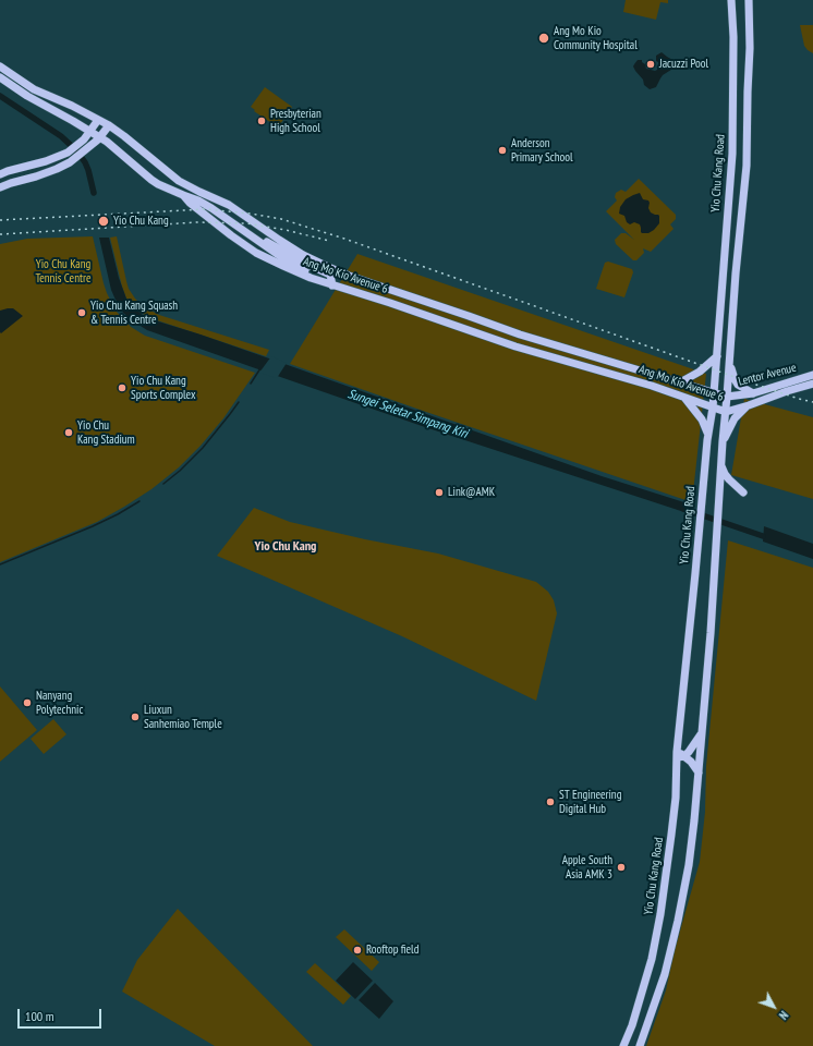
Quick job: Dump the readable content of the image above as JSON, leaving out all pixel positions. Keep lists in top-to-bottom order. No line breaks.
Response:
{"streets":{"main road":["Yio Chu Kang Road","Ang Mo Kio Avenue 6","Lentor Avenue"]},"crossings":[["Yio Chu Kang Road","Ang Mo Kio Avenue 6"],["Ang Mo Kio Avenue 6","Lentor Avenue"]],"districts":["Yio Chu Kang"],"water":["Sungei Seletar Simpang Kiri"],"parks":["Yio Chu Kang Tennis Centre"],"places":["Ang Mo Kio Community Hospital","Jacuzzi Pool","Presbyterian High School","Anderson Primary School","Yio Chu Kang","Yio Chu Kang Squash & Tennis Centre","Yio Chu Kang Sports Complex","Yio Chu Kang Stadium","Link@AMK","Nanyang Polytechnic","Liuxun Sanhemiao Temple","ST Engineering Digital Hub","Apple South Asia AMK 3","Rooftop field"],"scale_bar":"100 m","north":"bottom right"}
